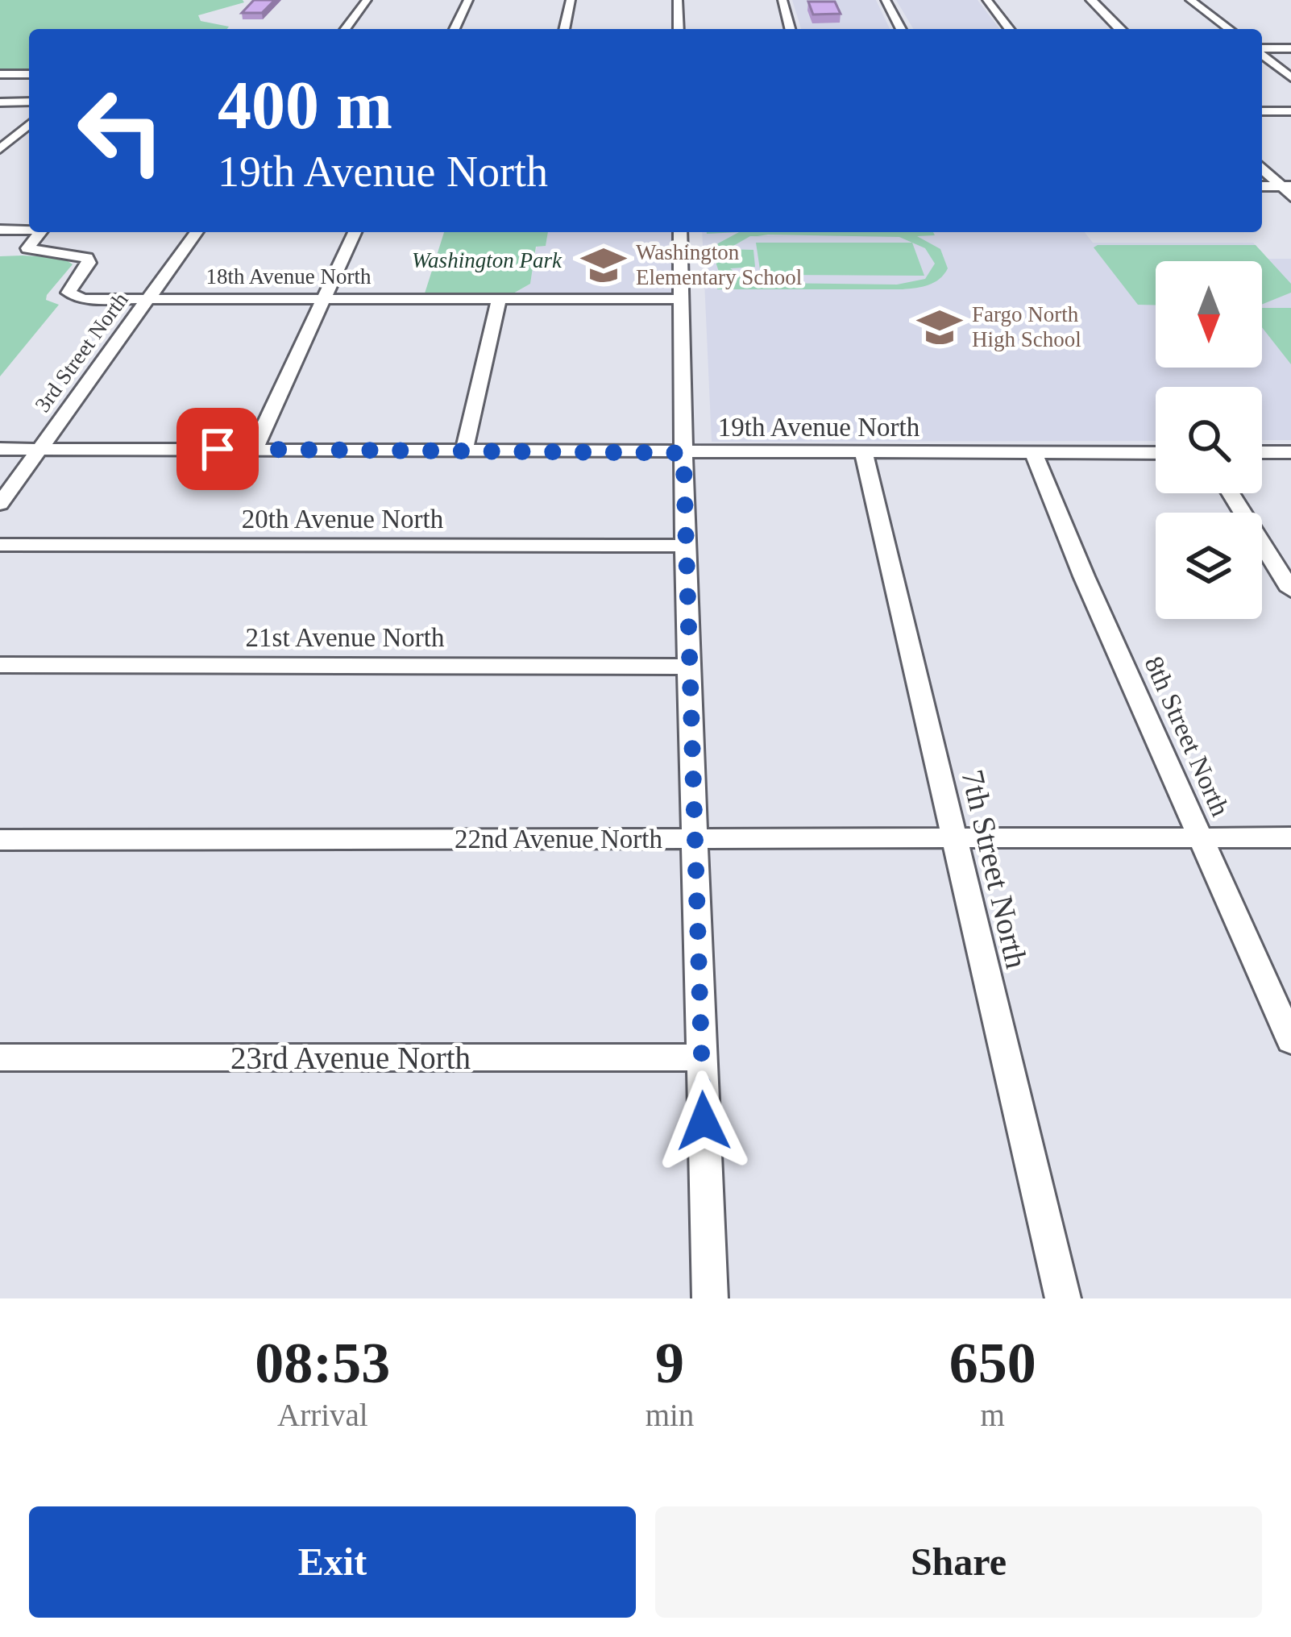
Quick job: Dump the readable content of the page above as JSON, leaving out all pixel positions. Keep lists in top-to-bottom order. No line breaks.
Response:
{"streets":{"street":["18th Avenue North","3rd Street North","19th Avenue North","20th Avenue North","21st Avenue North","8th Street North","22nd Avenue North","7th Street North","23rd Avenue North"]},"crossings":[["18th Avenue North","3rd Street North"],["3rd Street North","19th Avenue North"],["19th Avenue North","8th Street North"],["19th Avenue North","7th Street North"],["8th Street North","22nd Avenue North"],["22nd Avenue North","7th Street North"]],"parks":["Washington Park"],"places":{"school or university":["Washington Elementary School","Fargo North High School"]},"north":"bottom","page":{"turn":["400 m","19th Avenue North"],"eta":["08:53","Arrival","9","min","650","m"],"buttons":["Exit","Share"]}}
